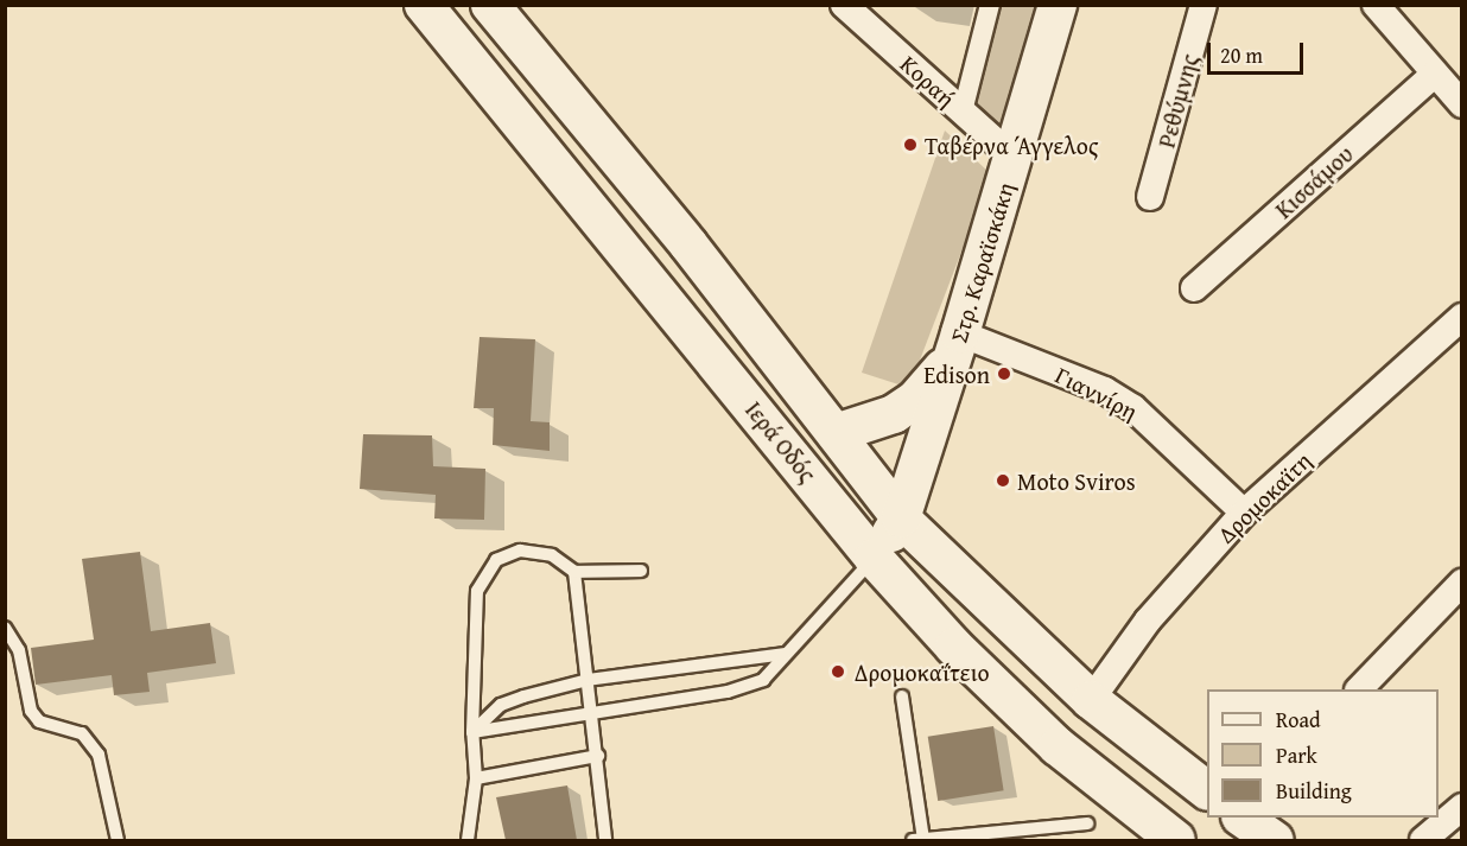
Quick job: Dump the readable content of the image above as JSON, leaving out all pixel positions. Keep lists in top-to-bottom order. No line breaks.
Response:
{"streets":{"main road":["Στρ. Καραϊσκάκη","Ιερά Οδός"],"street":["Κοραή","Ρεθύμνης","Κισσάμου","Γιαννίρη","Δρομοκαϊτη"]},"crossings":[["Κοραή","Στρ. Καραϊσκάκη"],["Στρ. Καραϊσκάκη","Γιαννίρη"],["Στρ. Καραϊσκάκη","Ιερά Οδός"],["Γιαννίρη","Δρομοκαϊτη"],["Ιερά Οδός","Δρομοκαϊτη"]],"places":["Ταβέρνα Άγγελος","Edison","Moto Sviros","Δρομοκαΐτειο"],"legend":["Road","Park","Building"],"scale_bar":"20 m"}
